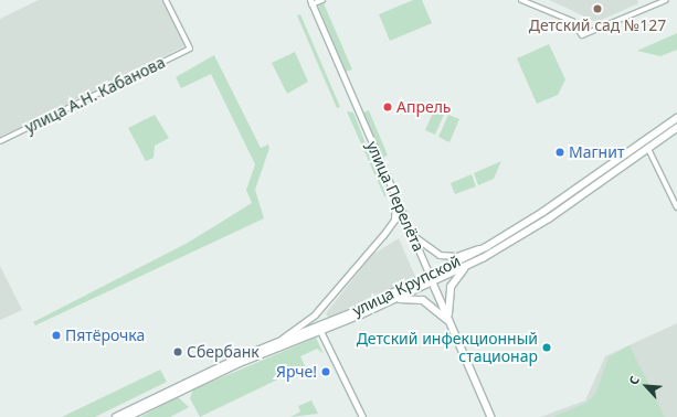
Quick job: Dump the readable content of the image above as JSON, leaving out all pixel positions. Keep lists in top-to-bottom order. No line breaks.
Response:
{"streets":{"main road":["улица Перелёта","улица Крупской"],"street":["улица А.Н. Кабанова"]},"crossings":[["улица Перелёта","улица Крупской"]],"places":["Детский сад №127","Апрель","Магнит","Пятёрочка","Детский инфекционный стационар","Сбербанк","Ярче!"],"north":"top left"}
